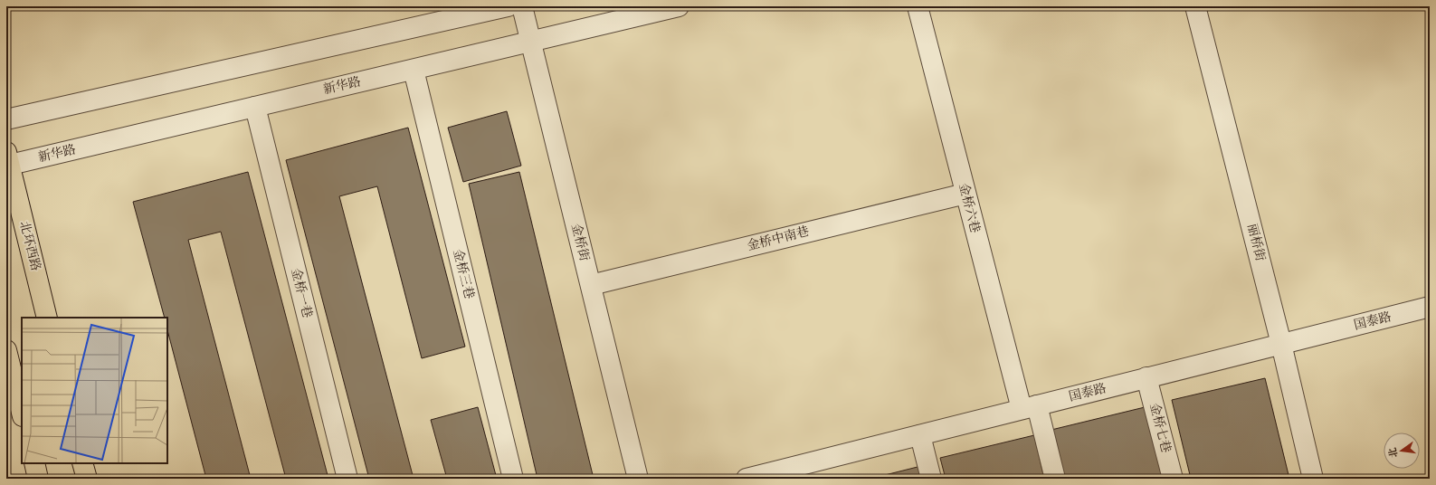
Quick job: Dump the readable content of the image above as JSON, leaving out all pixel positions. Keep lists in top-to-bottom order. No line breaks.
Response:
{"streets":{"main road":["北环西路"],"street":["新华路","金桥六巷","金桥中南巷","金桥街","丽桥街","金桥三巷","金桥一巷","国泰路","金桥七巷"]},"crossings":[["新华路","金桥街"],["新华路","北环西路"],["新华路","金桥三巷"],["新华路","金桥一巷"],["金桥六巷","金桥中南巷"],["金桥六巷","国泰路"],["金桥中南巷","金桥街"],["丽桥街","国泰路"],["国泰路","金桥七巷"]],"north":"left"}
